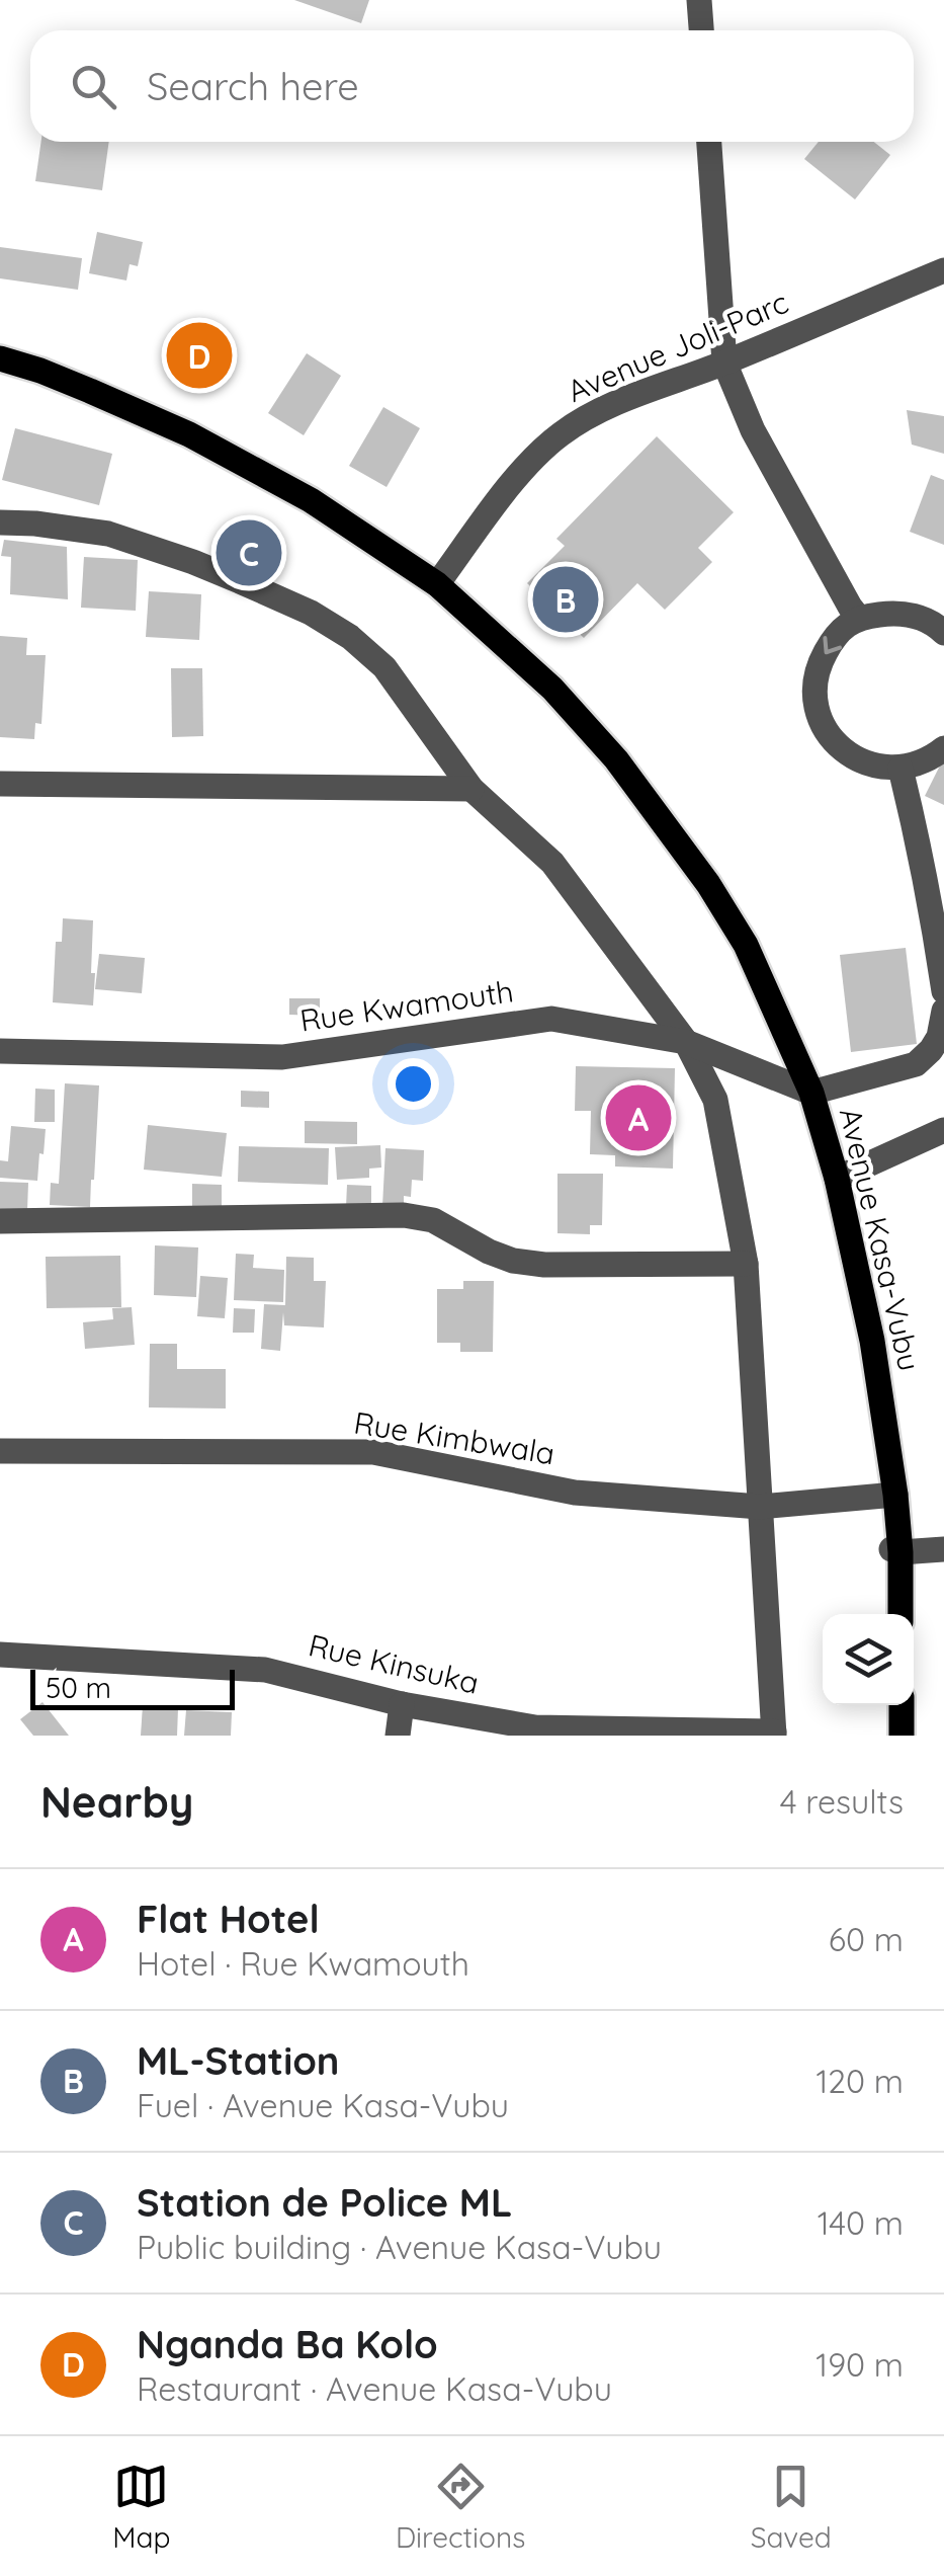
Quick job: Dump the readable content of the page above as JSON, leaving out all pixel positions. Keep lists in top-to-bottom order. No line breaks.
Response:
{"streets":{"main road":["Avenue Kasa-Vubu"],"street":["Avenue Joli-Parc","Rue Kwamouth","Rue Kimbwala","Rue Kinsuka"]},"crossings":[["Avenue Joli-Parc","Avenue Kasa-Vubu"],["Rue Kwamouth","Avenue Kasa-Vubu"],["Avenue Kasa-Vubu","Rue Kimbwala"]],"scale_bar":"50 m","page":{"search":"Search here","pins":["D","C","B","A"],"scale":"50 m","heading":["Nearby","4 results"],"list":[{"mark":"A","name":"Flat Hotel","note":"Hotel · Rue Kwamouth","value":"60 m"},{"mark":"B","name":"ML-Station","note":"Fuel · Avenue Kasa-Vubu","value":"120 m"},{"mark":"C","name":"Station de Police ML","note":"Public building · Avenue Kasa-Vubu","value":"140 m"},{"mark":"D","name":"Nganda Ba Kolo","note":"Restaurant · Avenue Kasa-Vubu","value":"190 m"}],"nav":["Map","Directions","Saved"]}}
